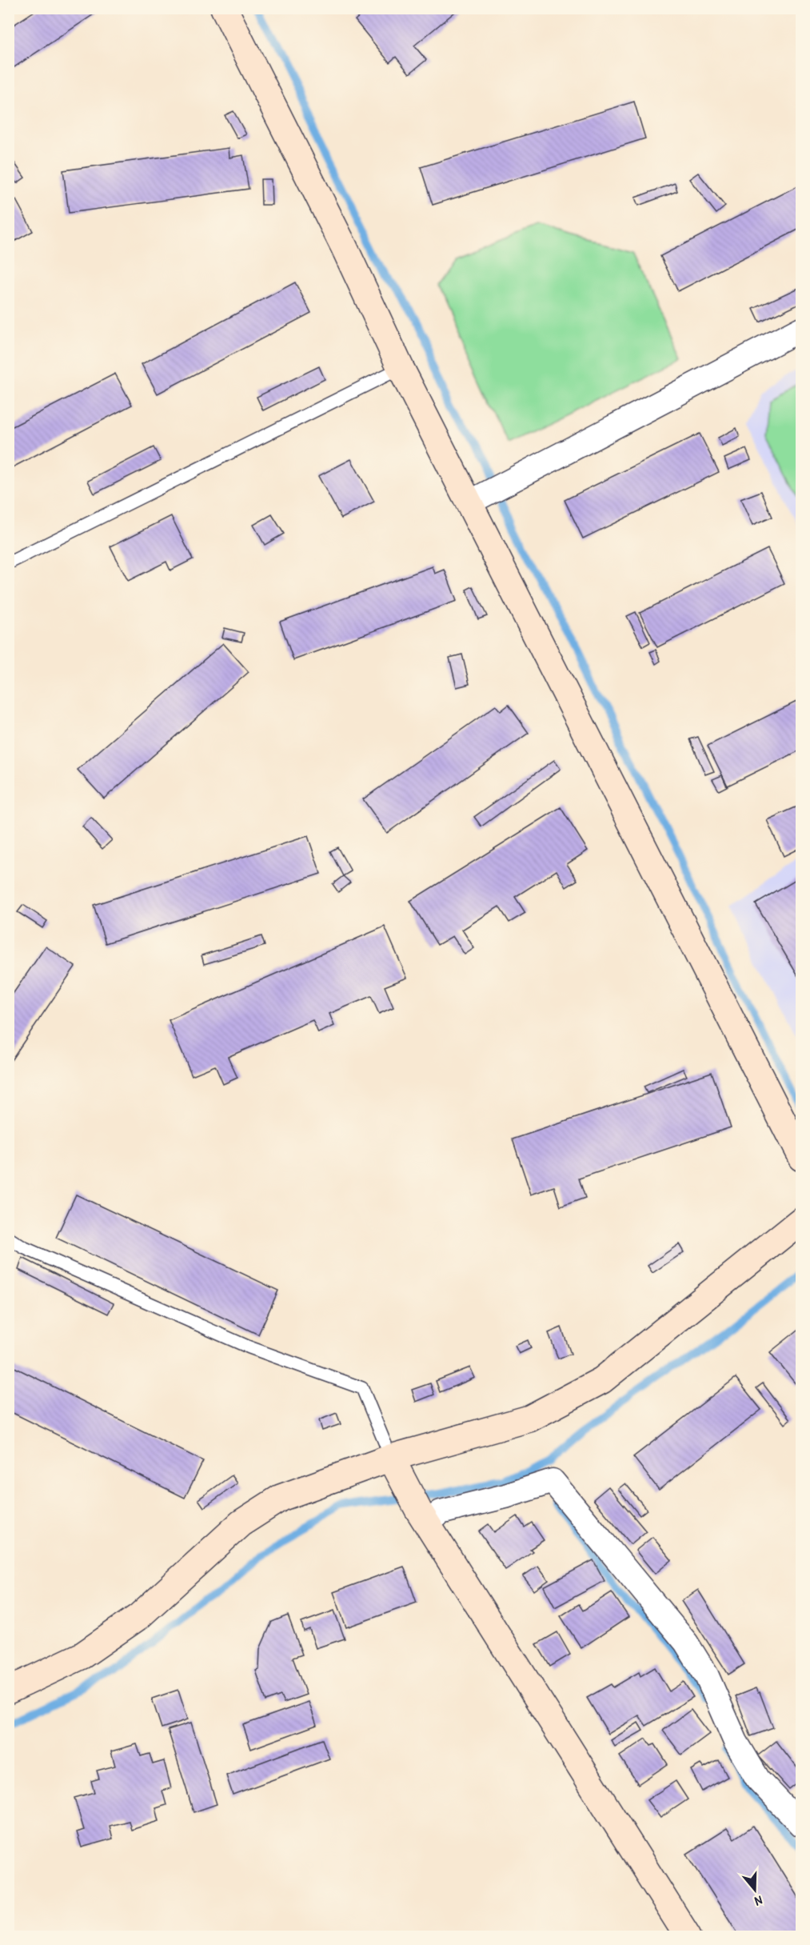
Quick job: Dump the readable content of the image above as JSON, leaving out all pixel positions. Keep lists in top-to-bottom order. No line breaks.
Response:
{"north":"bottom"}
